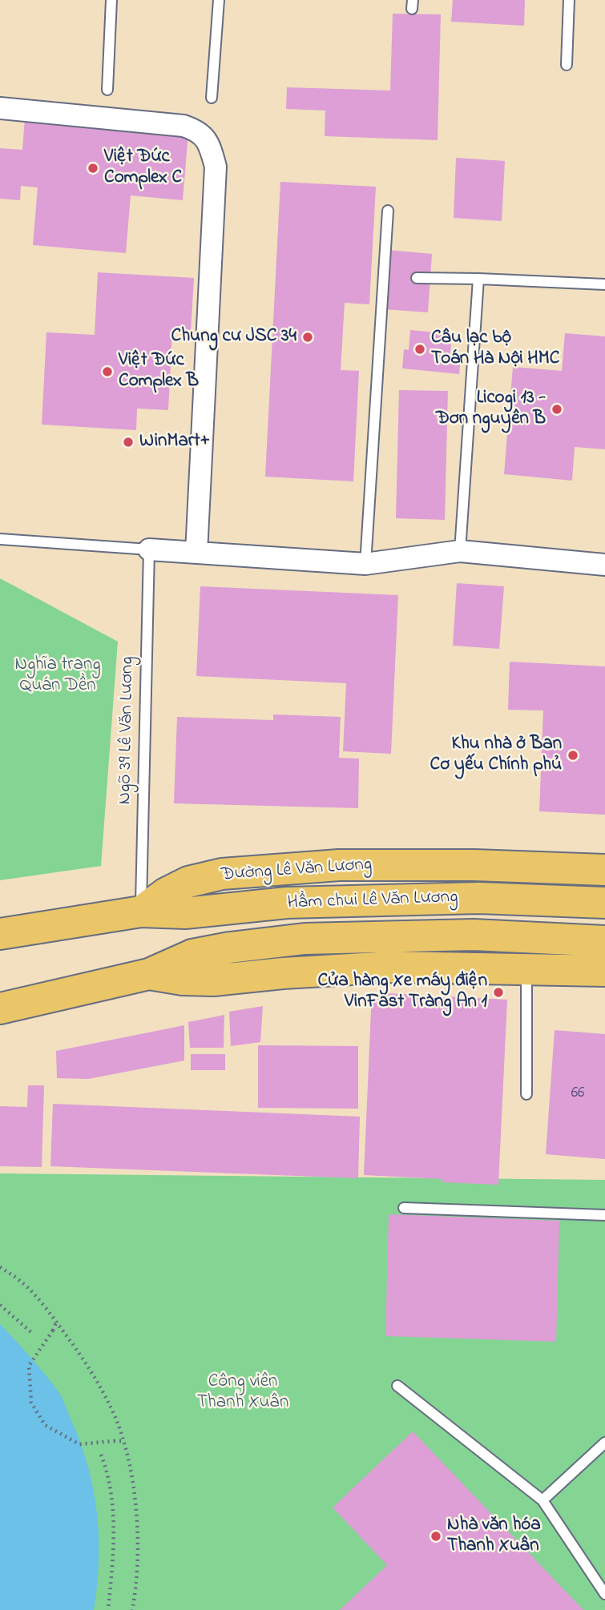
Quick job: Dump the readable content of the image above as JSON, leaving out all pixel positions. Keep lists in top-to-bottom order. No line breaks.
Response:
{"streets":{"main road":["Đường Lê Văn Lương","Hầm chui Lê Văn Lương"],"lane":["Ngõ 39 Lê Văn Lương"]},"crossings":[["Ngõ 39 Lê Văn Lương","Đường Lê Văn Lương"],["Ngõ 39 Lê Văn Lương","Hầm chui Lê Văn Lương"],["Đường Lê Văn Lương","Hầm chui Lê Văn Lương"]],"parks":["Nghĩa trang Quán Dền","Công viên Thanh Xuân"],"places":["Việt Đức Complex C","Chung cư JSC 34","Câu lạc bộ Toán Hà Nội HMC","Việt Đức Complex B","Licogi 13 - Đơn nguyên B","WinMart+","Khu nhà ở Ban Cơ yếu Chính phủ","Cửa hàng Xe máy điện VinFast Tràng An 1","Nhà văn hóa Thanh Xuân"],"house_numbers":["66"]}
